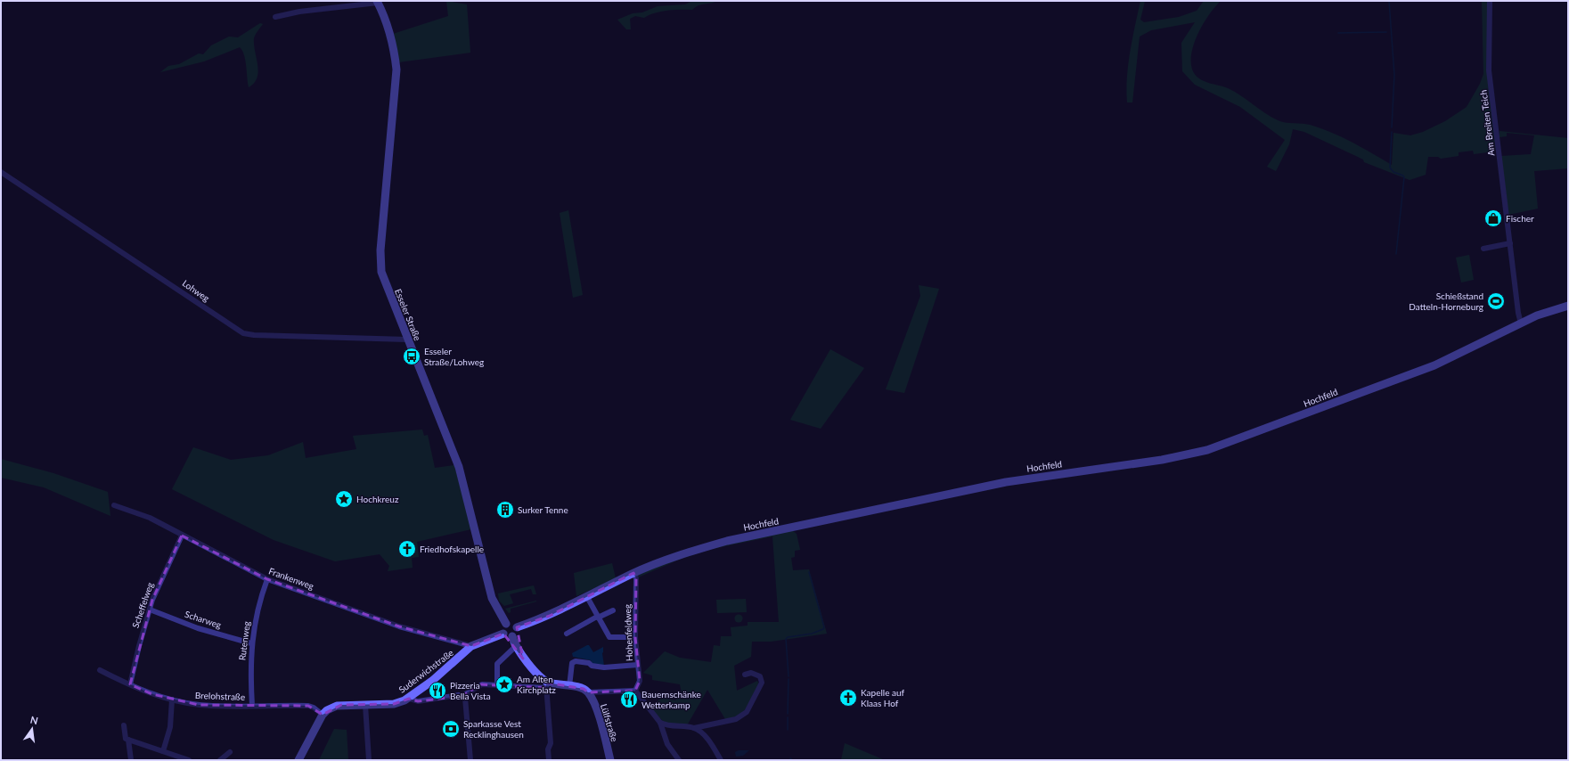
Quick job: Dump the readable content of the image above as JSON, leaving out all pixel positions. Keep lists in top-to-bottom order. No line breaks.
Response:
{"streets":{"street":["Am Breiten Teich","Lohweg","Esseler Straße","Hochfeld","Frankenweg","Scheffelweg","Scharweg","Hohenfeldweg","Rutenweg","Suderwichstraße","Brelohstraße","Lülfstraße"]},"crossings":[["Am Breiten Teich","Hochfeld"],["Lohweg","Esseler Straße"],["Esseler Straße","Hochfeld"],["Esseler Straße","Suderwichstraße"],["Hochfeld","Hohenfeldweg"],["Hochfeld","Suderwichstraße"],["Frankenweg","Scheffelweg"],["Frankenweg","Rutenweg"],["Frankenweg","Suderwichstraße"],["Scheffelweg","Scharweg"],["Scheffelweg","Brelohstraße"],["Scharweg","Rutenweg"],["Rutenweg","Brelohstraße"],["Suderwichstraße","Brelohstraße"]],"places":{"shop":["Fischer"],"sports":["Schießstand Datteln-Horneburg"],"bus stop":["Esseler Straße/Lohweg"],"place":["Hochkreuz","Am Alten Kirchplatz"],"building":["Surker Tenne"],"church":["Friedhofskapelle","Kapelle auf Klaas Hof"],"restaurant":["Pizzeria Bella Vista","Bauernschänke Wetterkamp"],"bank":["Sparkasse Vest Recklinghausen"]},"north":"top"}
